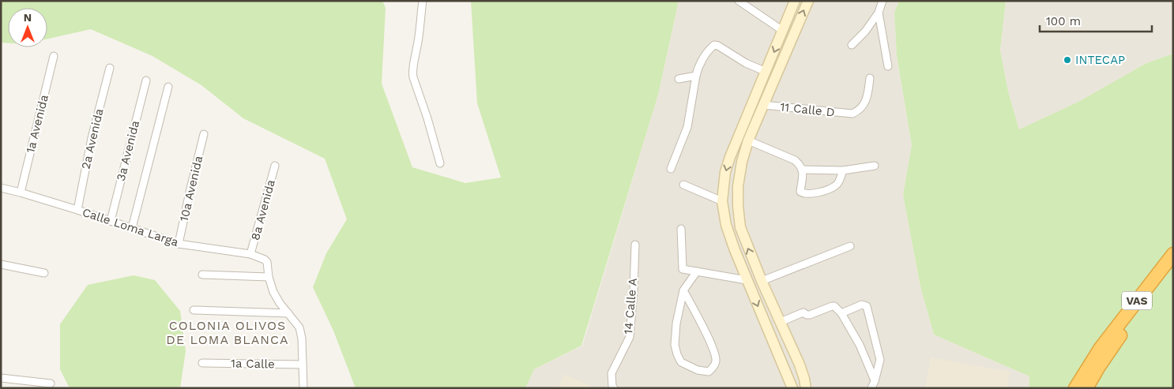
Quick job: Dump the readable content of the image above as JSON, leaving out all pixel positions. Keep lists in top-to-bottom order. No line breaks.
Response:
{"streets":{"highway":["VAS"],"street":["11 Calle D","1a Avenida","2a Avenida","3a Avenida","10a Avenida","8a Avenida","Calle Loma Larga","14 Calle A","1a Calle"]},"crossings":[["1a Avenida","Calle Loma Larga"],["2a Avenida","Calle Loma Larga"],["3a Avenida","Calle Loma Larga"],["10a Avenida","Calle Loma Larga"],["8a Avenida","Calle Loma Larga"],["8a Avenida","1a Calle"]],"districts":["COLONIA OLIVOS DE LOMA BLANCA"],"places":["INTECAP"],"scale_bar":"100 m","north":"top"}
